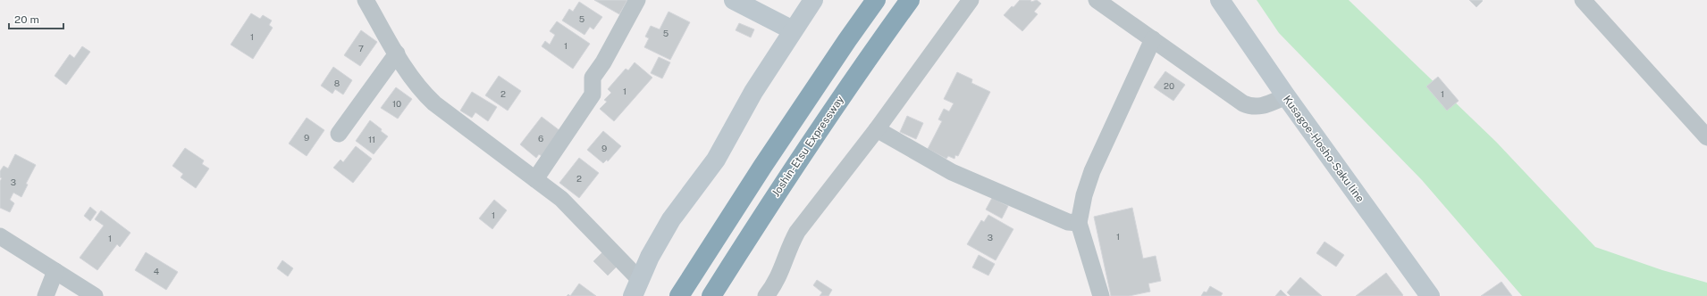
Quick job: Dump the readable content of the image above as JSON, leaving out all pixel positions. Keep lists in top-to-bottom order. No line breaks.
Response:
{"streets":{"highway":["Joshin-Etsu Expressway"],"street":["Kusagoe-Hosho-Saku line"]},"house_numbers":["5","5","1","1","7","8","20","1","2","1","10","9","6","11","9","2","3","1","1","3","1","4"],"scale_bar":"20 m"}
